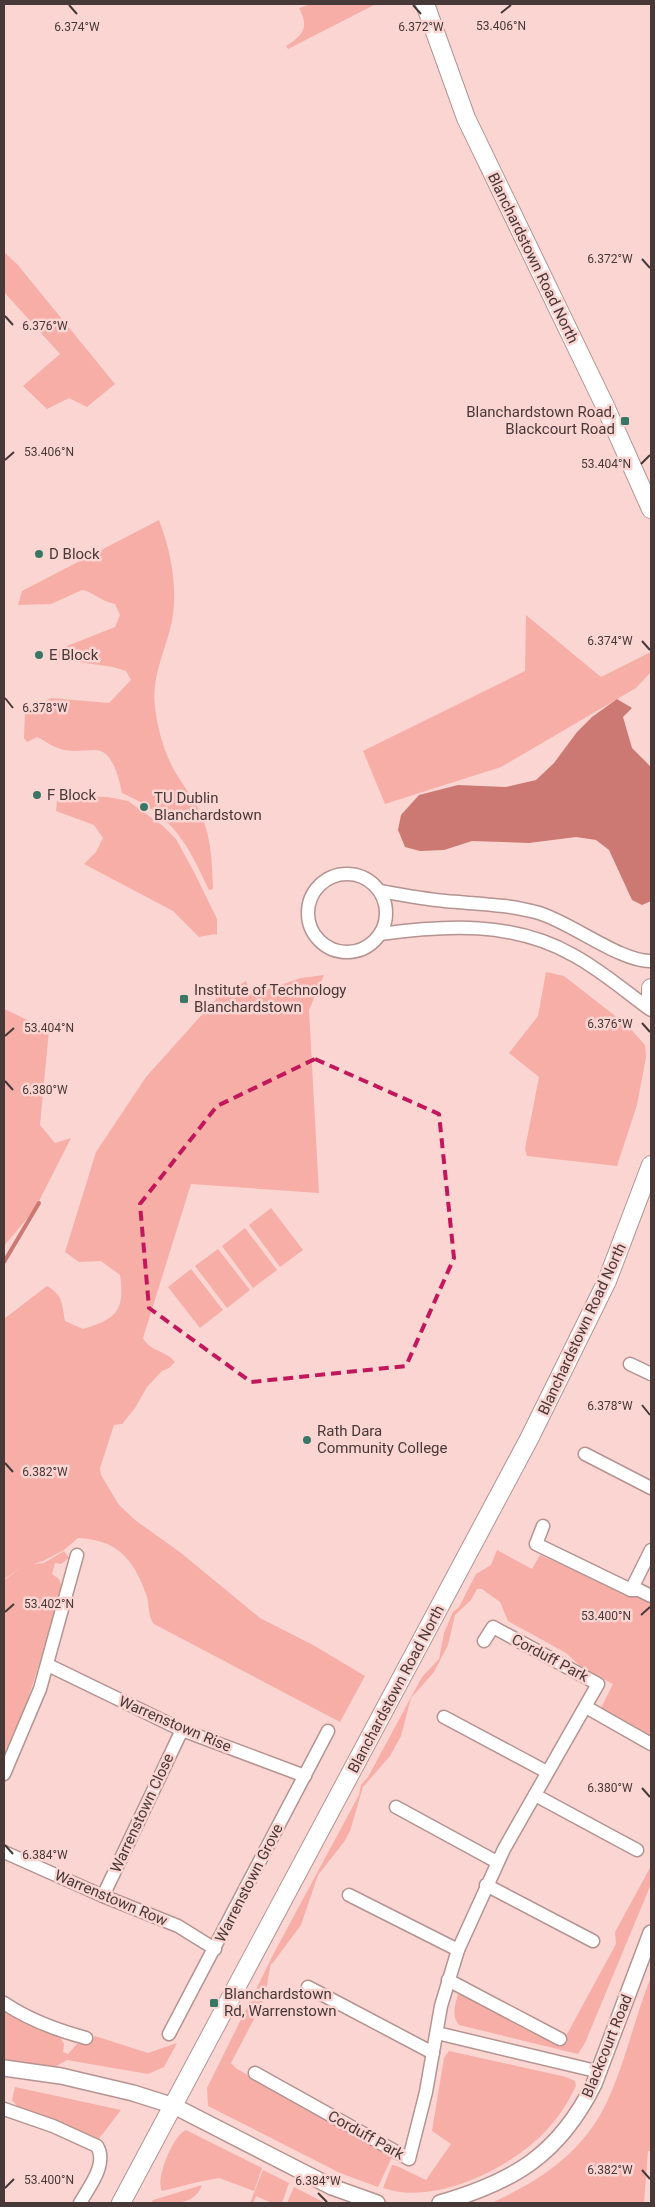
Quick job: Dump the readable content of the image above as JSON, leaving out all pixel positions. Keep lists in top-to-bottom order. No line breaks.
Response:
{"streets":{"main road":["Blanchardstown Road North"],"street":["Corduff Park","Warrenstown Rise","Warrenstown Close","Warrenstown Grove","Warrenstown Row","Blackcourt Road"]},"crossings":[["Warrenstown Rise","Warrenstown Close"],["Warrenstown Rise","Warrenstown Grove"],["Warrenstown Close","Warrenstown Row"],["Warrenstown Grove","Warrenstown Row"]],"places":{"transit":["Blanchardstown Road, Blackcourt Road","Institute of Technology Blanchardstown","Blanchardstown Rd, Warrenstown"],"other":["D Block","E Block","F Block","TU Dublin Blanchardstown","Rath Dara Community College"]},"coordinates":["53.406°N","6.374°W","6.372°W","6.376°W","53.404°N","6.378°W","6.380°W","6.382°W","53.402°N","53.400°N","6.384°W"]}
